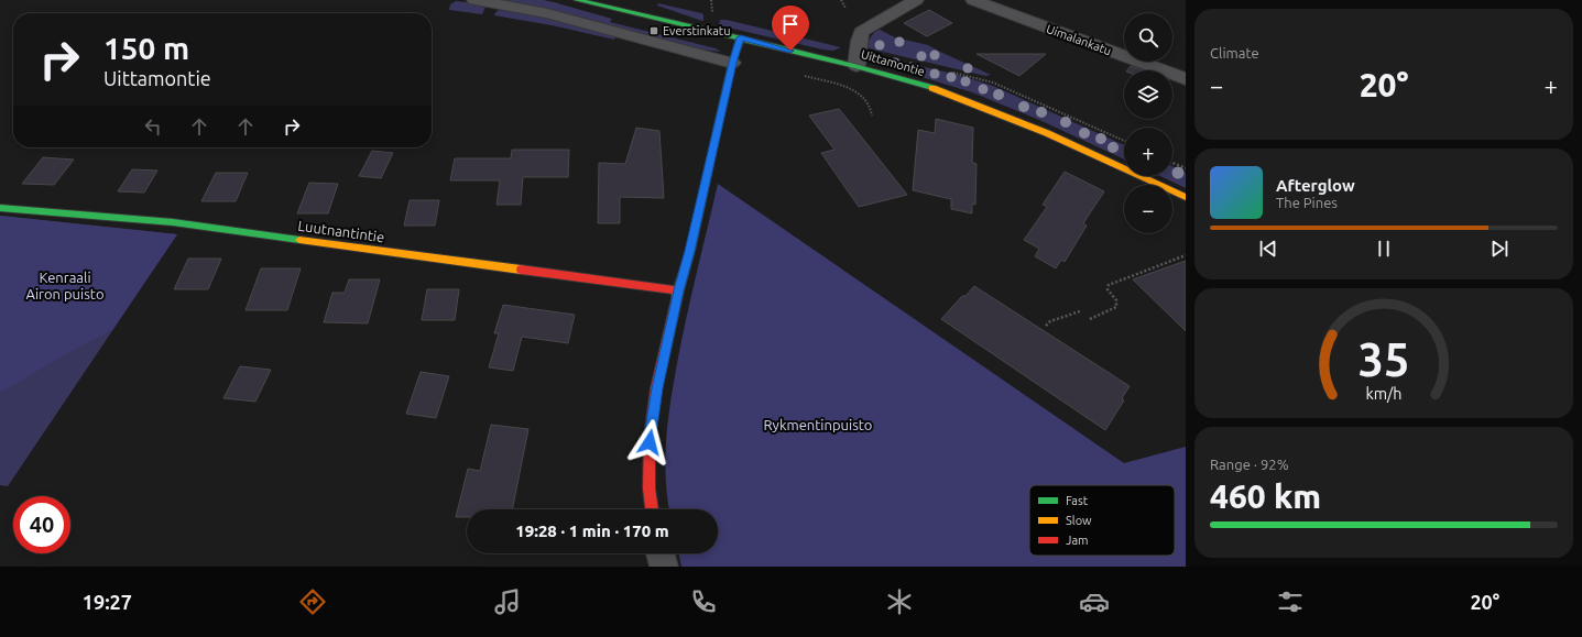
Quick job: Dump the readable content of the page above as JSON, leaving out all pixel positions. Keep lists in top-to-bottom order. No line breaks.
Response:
{"streets":{"street":["Uimalankatu","Uittamontie","Luutnantintie"]},"parks":["Kenraali Airon puisto","Rykmentinpuisto"],"places":{"transit":["Everstinkatu"]},"legend":["Fast","Slow","Jam"],"page":{"tile":["Climate",["Range · 92%","460 km"]],"map_buttons":["+","−"],"turn":["150 m","Uittamontie"],"heat":["−","20°","+"],"song":["Afterglow","The Pines"],"limit":"40","trip":"19:28 · 1 min · 170 m","tabs":["19:27","20°"],"gauge":["35","km/h"]}}
